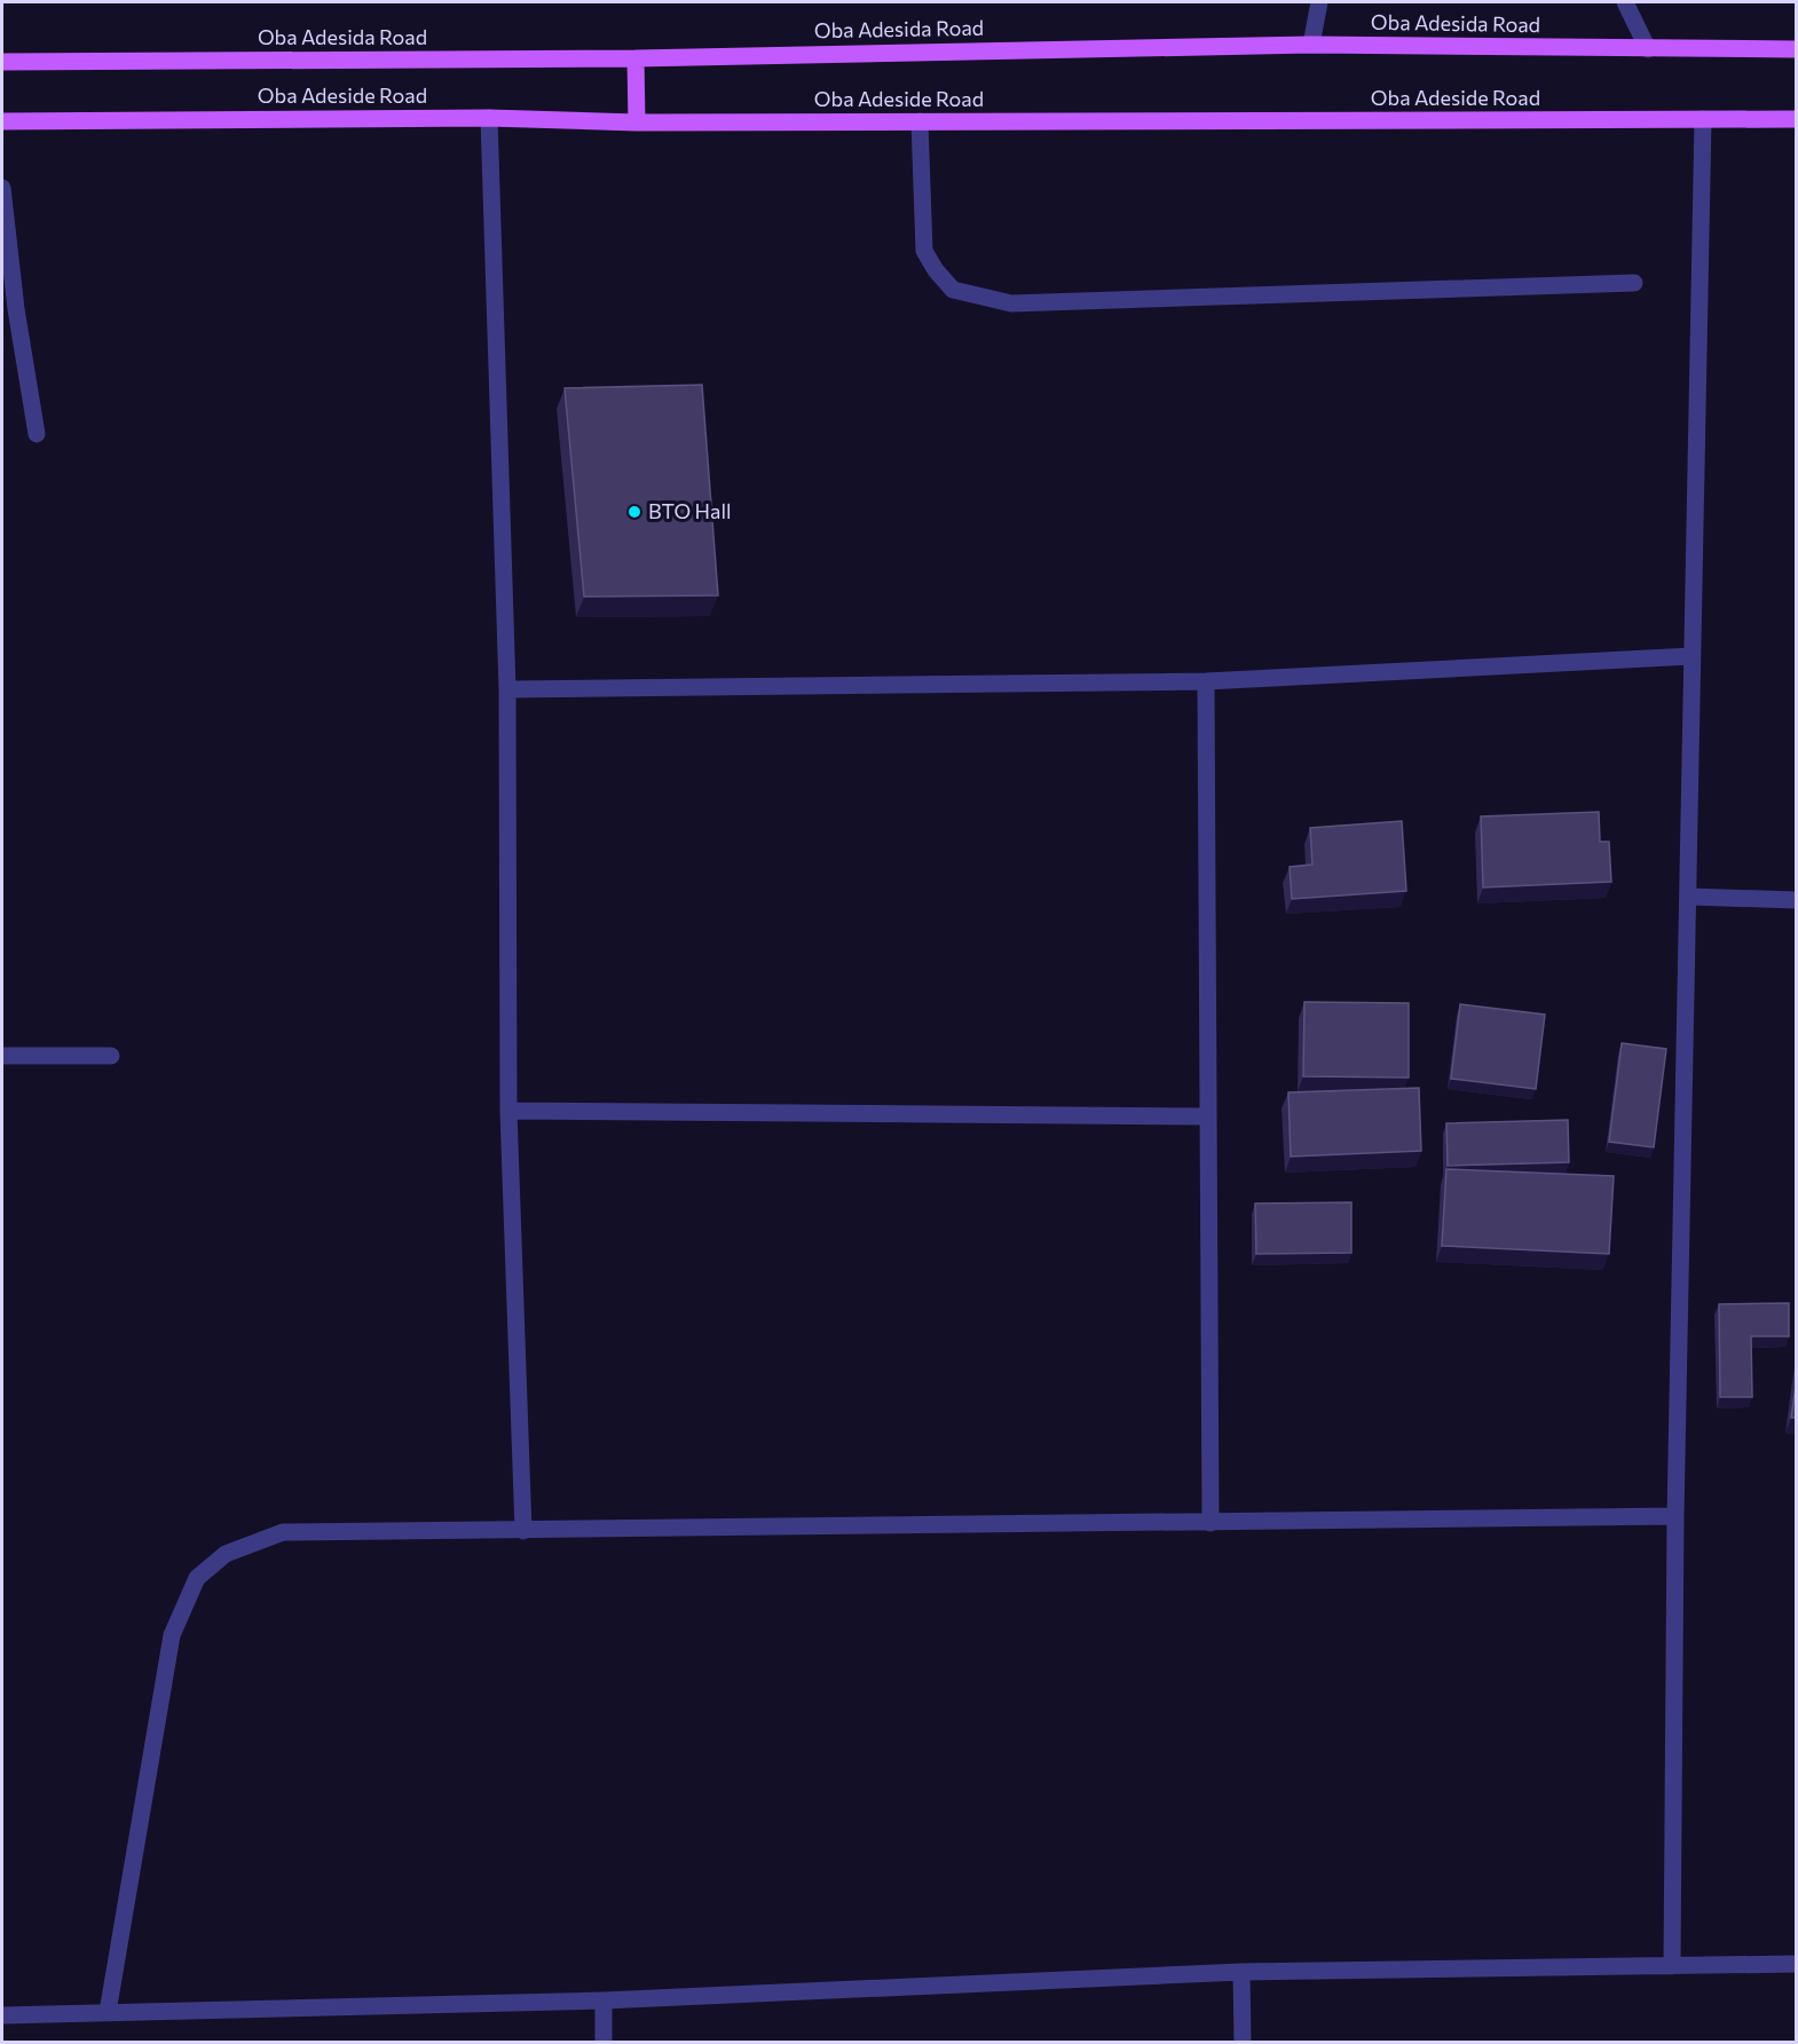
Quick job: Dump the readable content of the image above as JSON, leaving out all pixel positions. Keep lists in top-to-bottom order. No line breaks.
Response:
{"streets":{"main road":["Oba Adesida Road","Oba Adeside Road"]},"places":["BTO Hall"]}
